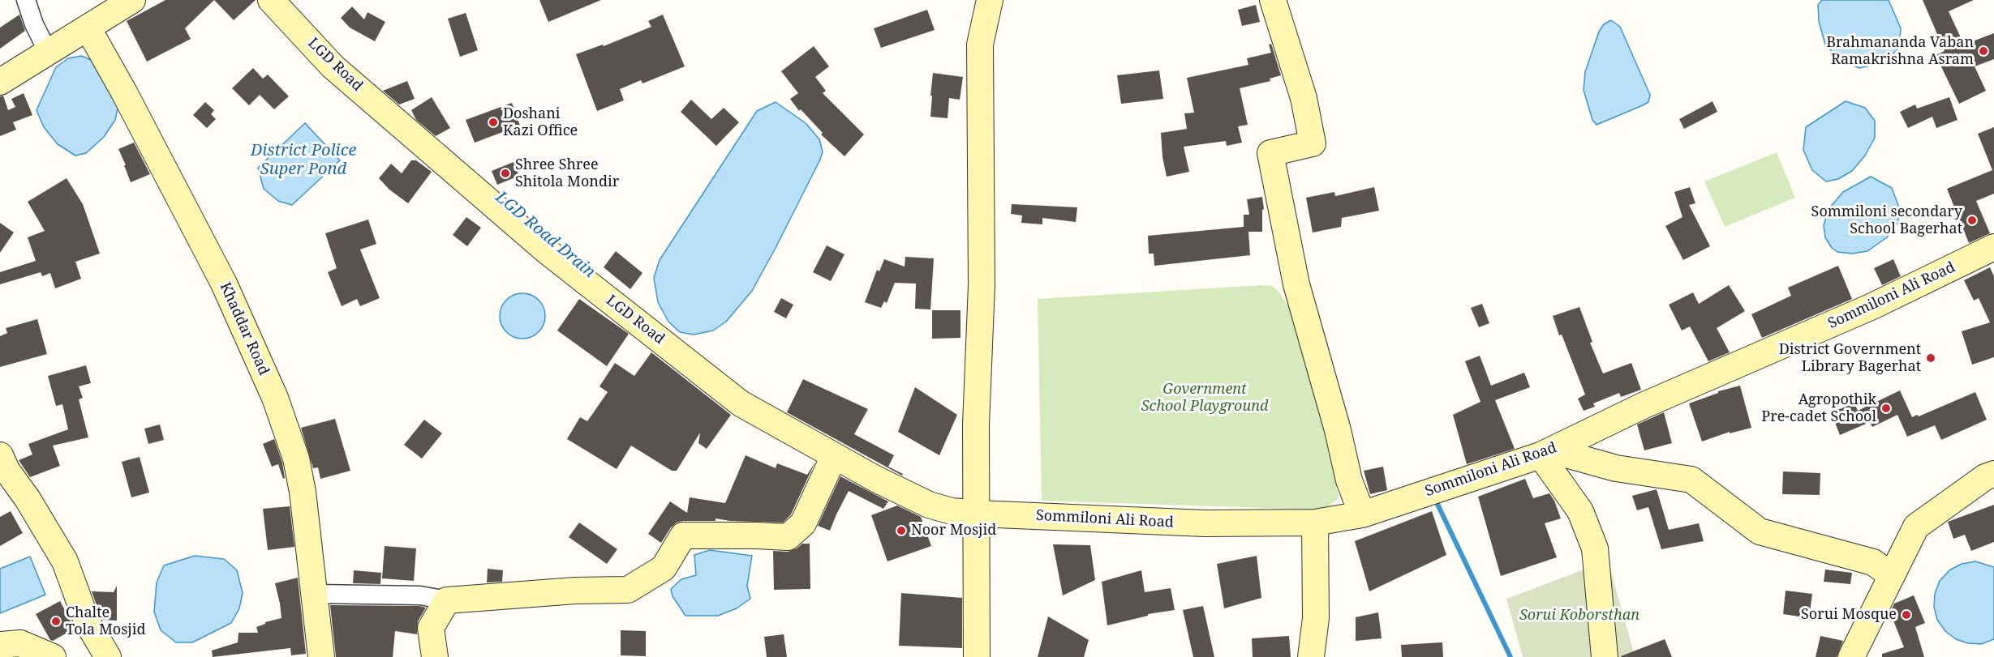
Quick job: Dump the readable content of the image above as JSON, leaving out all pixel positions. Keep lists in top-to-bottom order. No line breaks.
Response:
{"streets":{"street":["LGD Road","Sommiloni Ali Road","Khaddar Road"]},"crossings":[["LGD Road","Sommiloni Ali Road"]],"water":["District Police Super Pond","LGD Road Drain"],"parks":["Government School Playground","Sorui Koborsthan"],"places":["Brahmananda Vaban Ramakrishna Asram","Doshani Kazi Office","Shree Shree Shitola Mondir","Sommiloni secondary School Bagerhat","District Government Library Bagerhat","Agropothik Pre-cadet School","Noor Mosjid","Sorui Mosque","Chalte Tola Mosjid"]}
